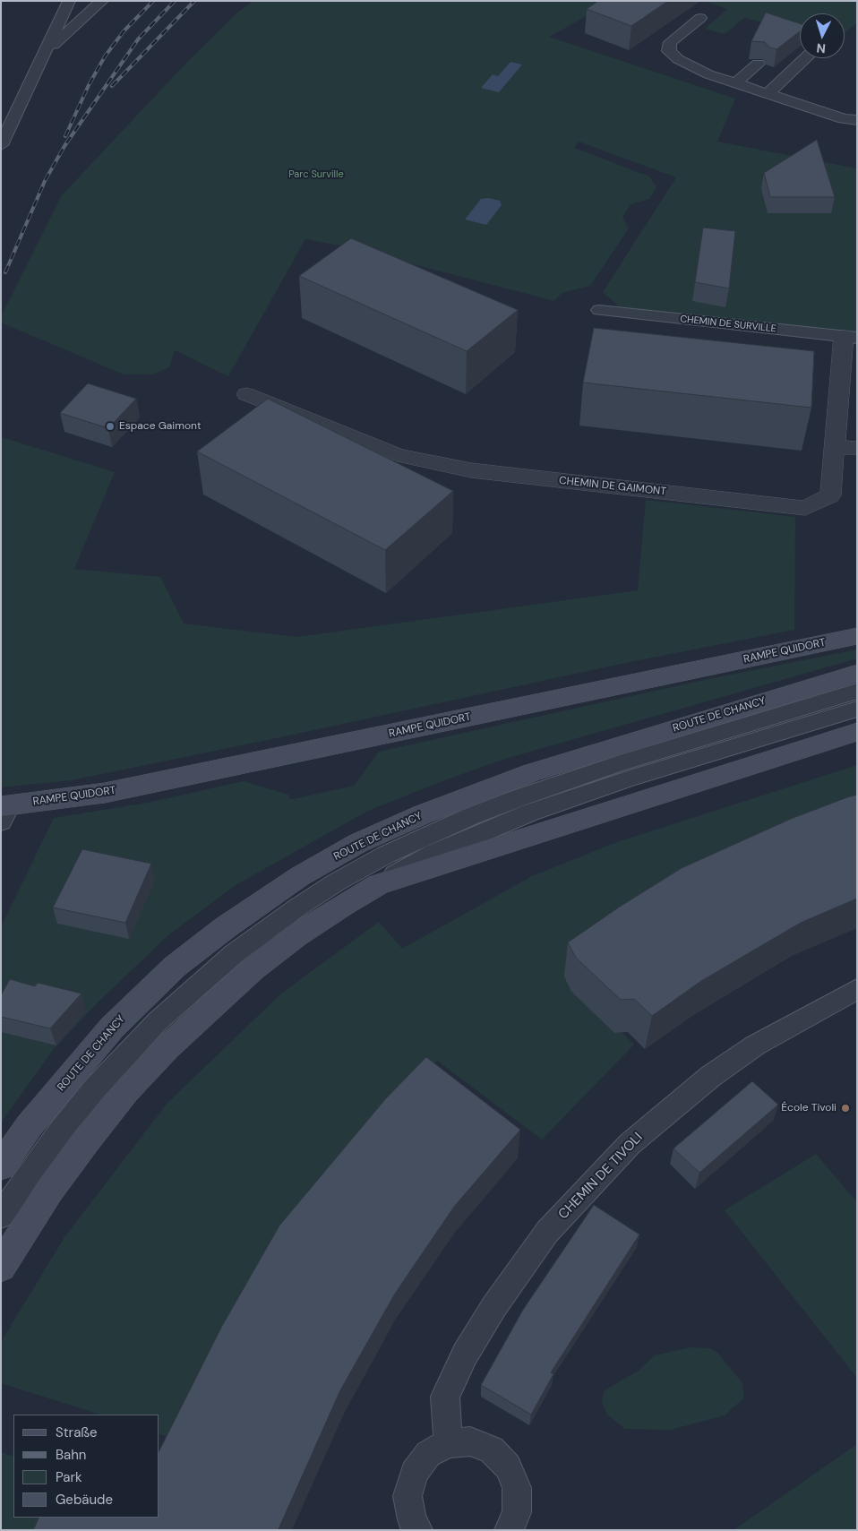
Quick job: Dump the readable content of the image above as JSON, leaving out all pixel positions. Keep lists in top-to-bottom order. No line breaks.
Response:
{"streets":{"main road":["RAMPE QUIDORT","ROUTE DE CHANCY"],"street":["CHEMIN DE GAIMONT"],"lane":["CHEMIN DE SURVILLE","CHEMIN DE TIVOLI"]},"crossings":[["CHEMIN DE SURVILLE","CHEMIN DE GAIMONT"]],"parks":["Parc Surville"],"places":["Espace Gaimont","École Tivoli"],"legend":["Straße","Bahn","Park","Gebäude"],"north":"bottom"}
